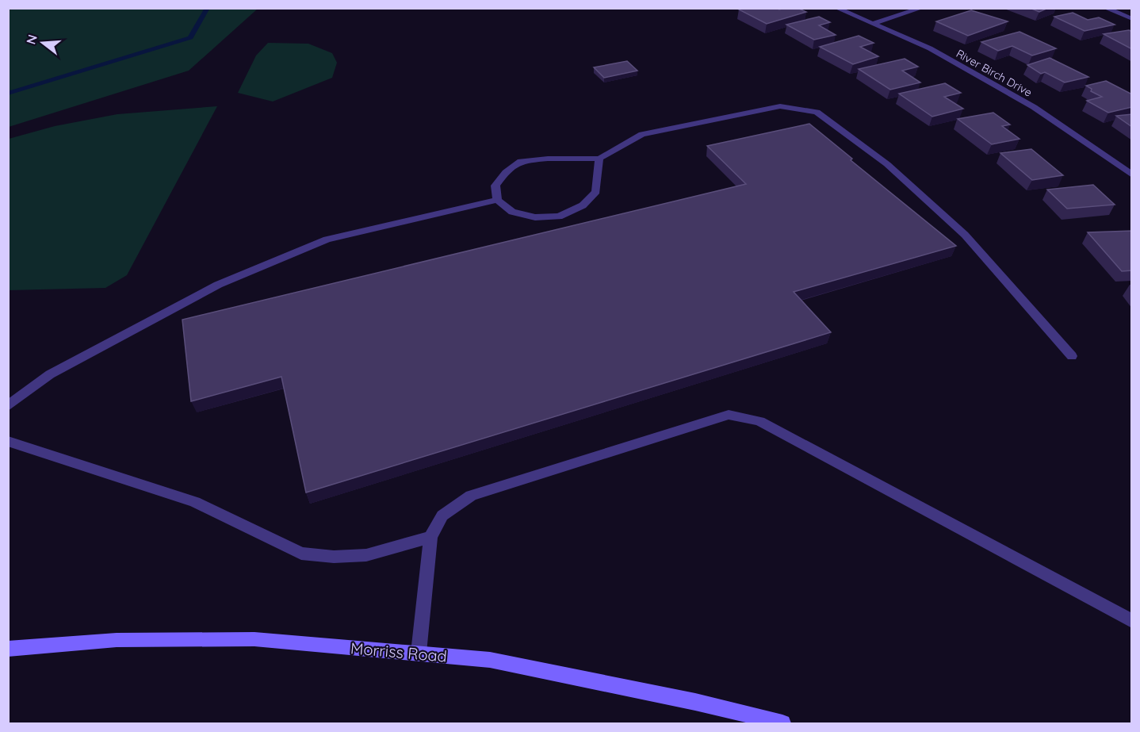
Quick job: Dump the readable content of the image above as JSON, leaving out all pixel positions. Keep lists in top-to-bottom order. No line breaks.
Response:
{"streets":{"main road":["Morriss Road"],"street":["River Birch Drive"]},"north":"left"}
